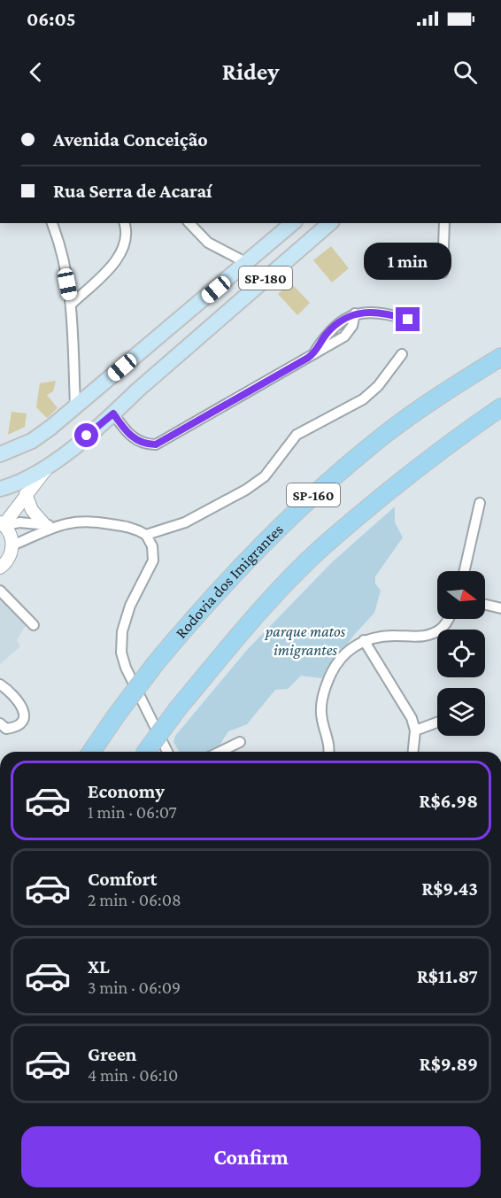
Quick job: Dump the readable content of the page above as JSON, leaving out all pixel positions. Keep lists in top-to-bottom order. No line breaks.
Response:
{"streets":{"highway":["SP-160","Rodovia dos Imigrantes"],"main road":["SP-180"]},"parks":["parque matos imigrantes"],"north":"right","page":{"status":"06:05","header":"Ridey","banner":["Avenida Conceição","Rua Serra de Acaraí"],"bubble":"1 min","list":[{"name":"Economy","note":"1 min · 06:07","value":"R$6.98"},{"name":"Comfort","note":"2 min · 06:08","value":"R$9.43"},{"name":"XL","note":"3 min · 06:09","value":"R$11.87"},{"name":"Green","note":"4 min · 06:10","value":"R$9.89"}],"buttons":"Confirm"}}
